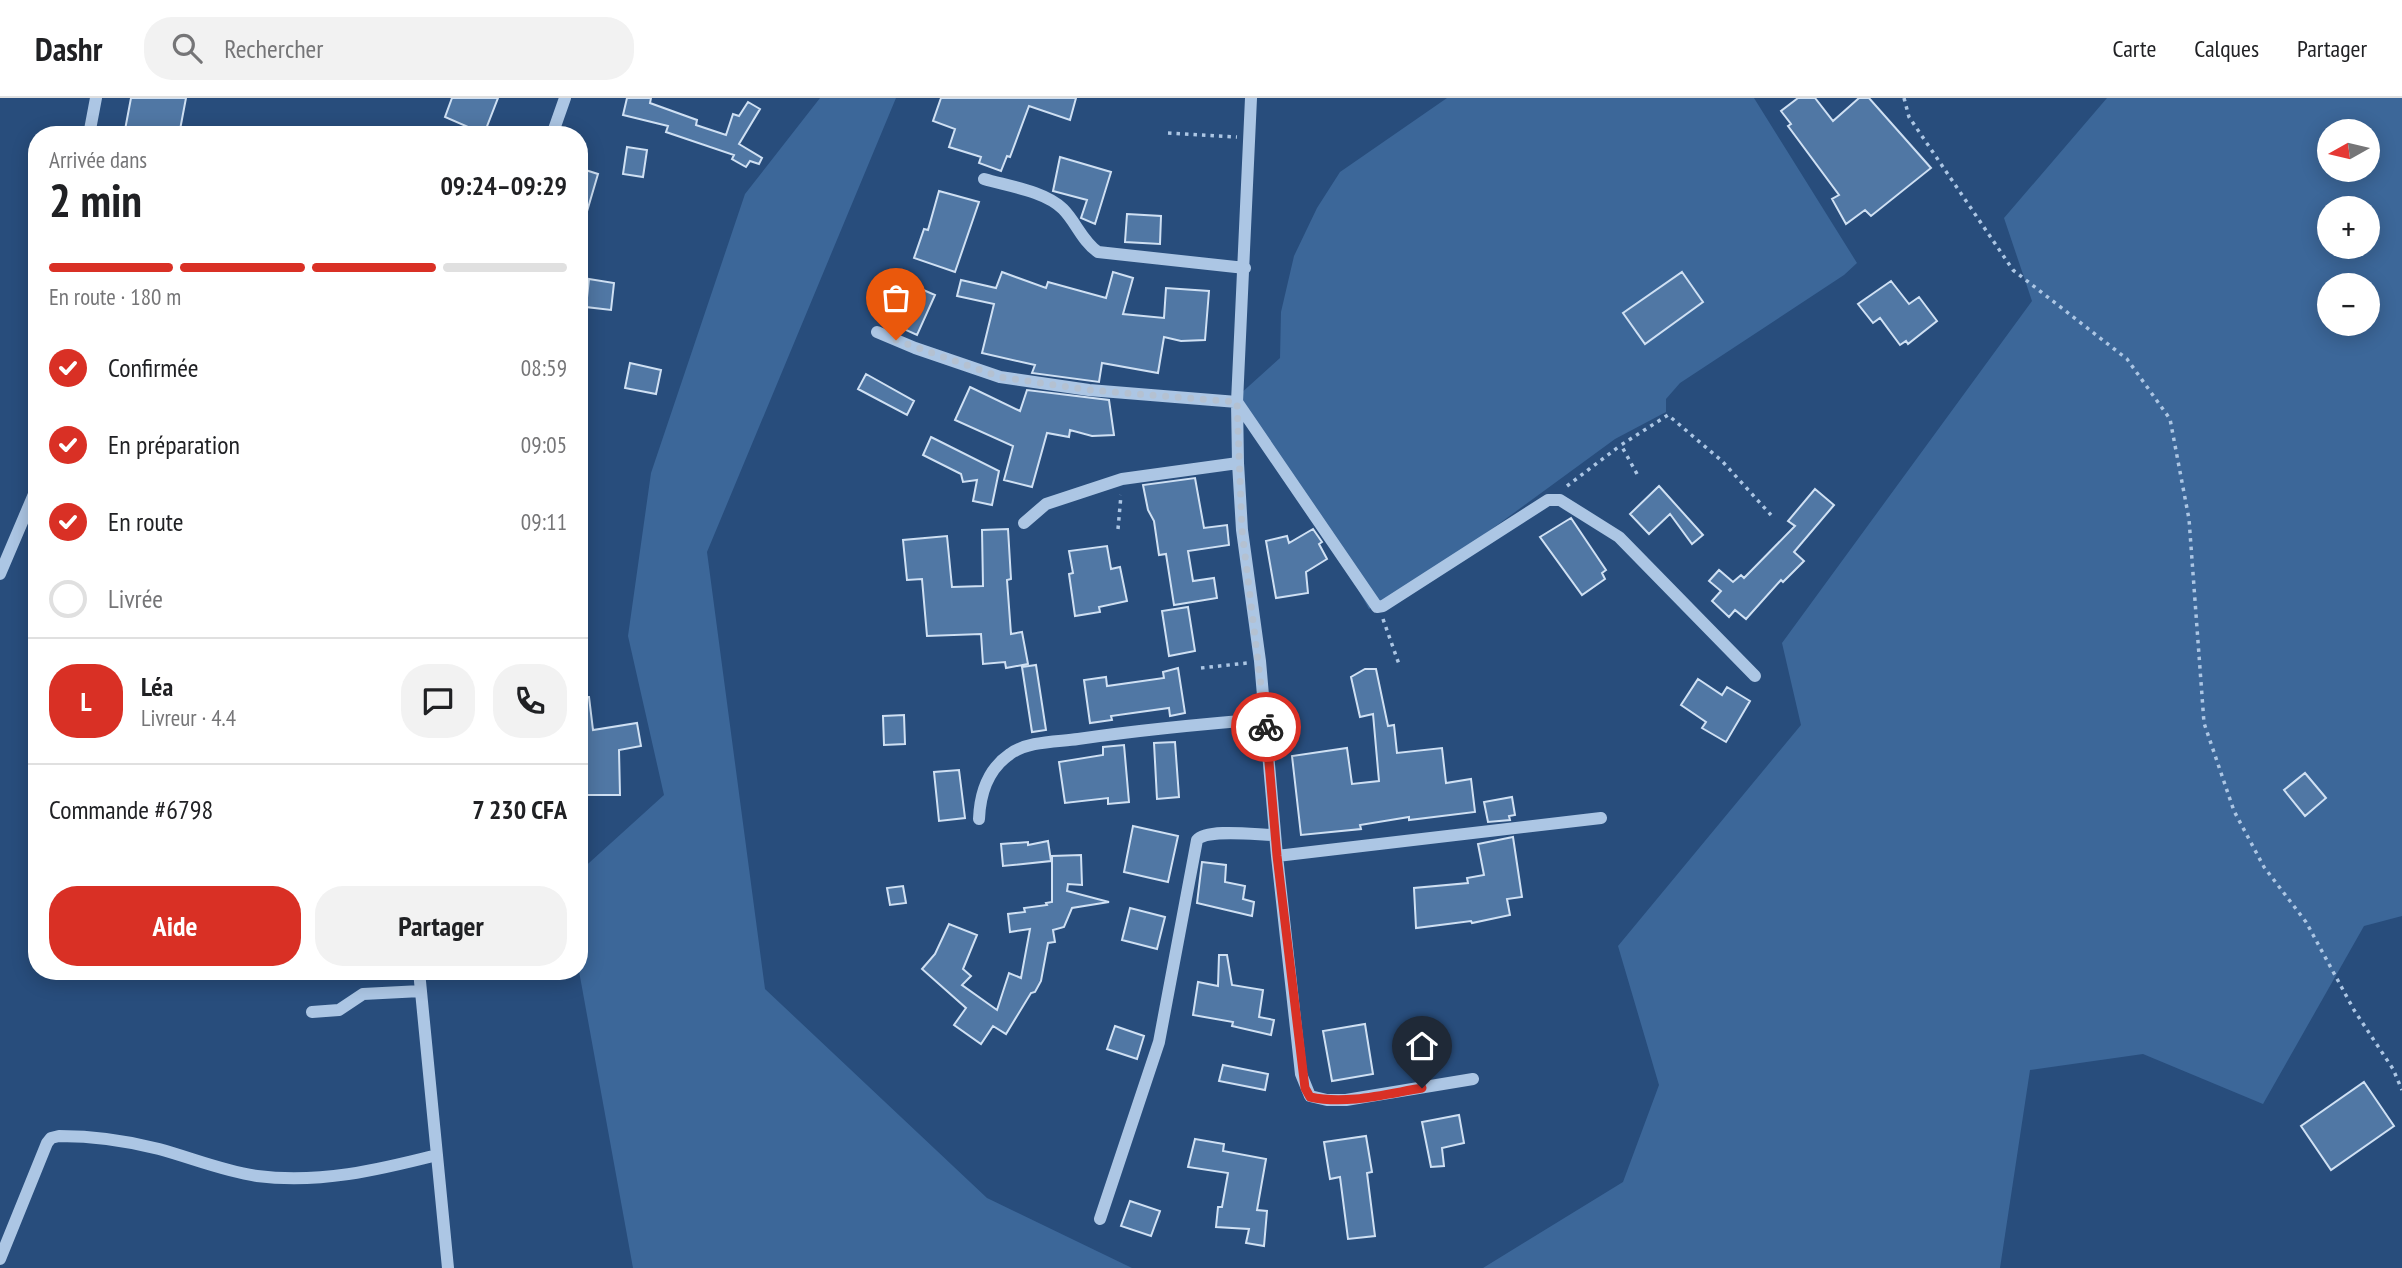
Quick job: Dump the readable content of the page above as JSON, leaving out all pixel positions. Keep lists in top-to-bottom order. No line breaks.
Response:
{"north":"left","page":{"header":"Dashr","search":"Rechercher","nav":["Carte","Calques","Partager"],"map_buttons":["+","−"],"heading":["2 min","Arrivée dans","09:24–09:29"],"panel":["Léa","Livreur · 4.4","Commande #6798","7 230 CFA"],"bar":"En route · 180 m","list":[["Confirmée","08:59"],["En préparation","09:05"],["En route","09:11"],"Livrée"],"round":"L","buttons":["Aide","Partager"]}}
